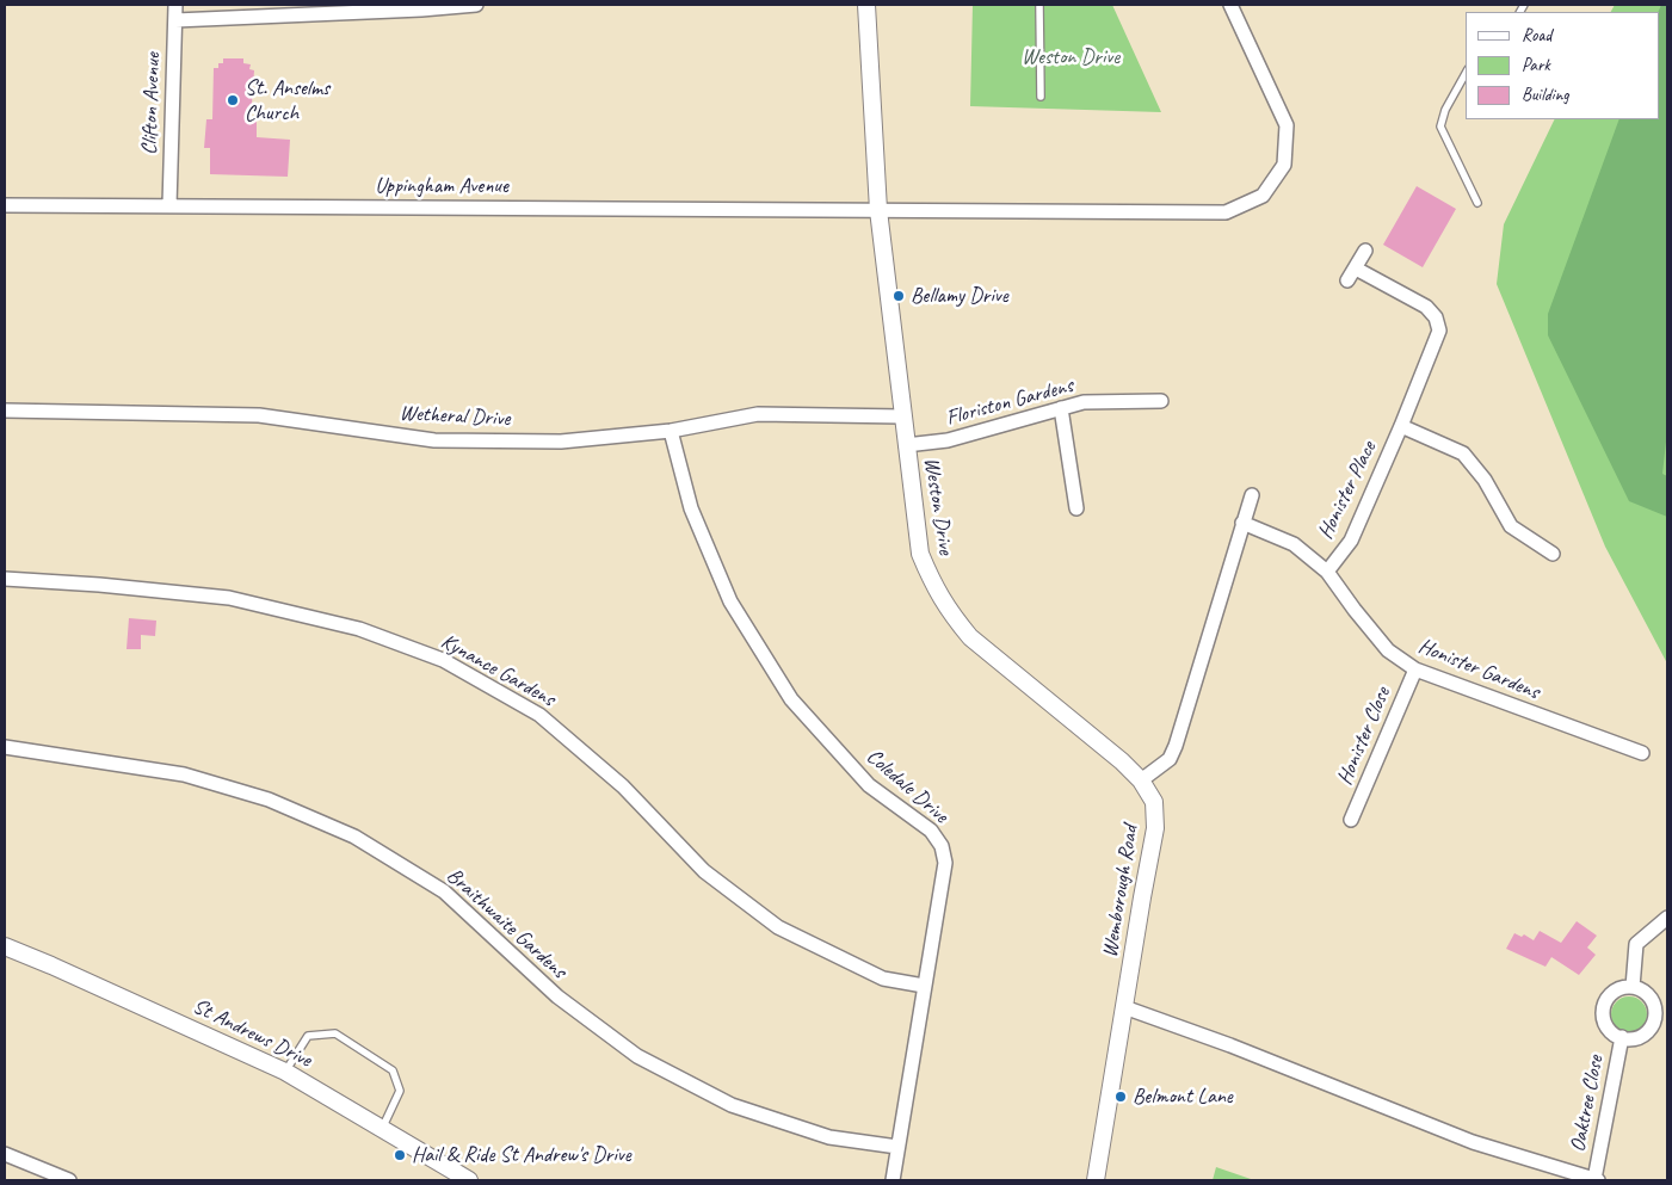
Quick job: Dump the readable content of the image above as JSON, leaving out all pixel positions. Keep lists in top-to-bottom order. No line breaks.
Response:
{"streets":{"street":["Clifton Avenue","Uppingham Avenue","Floriston Gardens","Wetheral Drive","Honister Place","Weston Drive","Honister Gardens","Kynance Gardens","Honister Close","Coledale Drive","Wemborough Road","Braithwaite Gardens","St Andrews Drive","Oaktree Close"]},"crossings":[["Clifton Avenue","Uppingham Avenue"],["Uppingham Avenue","Weston Drive"],["Floriston Gardens","Weston Drive"],["Wetheral Drive","Weston Drive"],["Wetheral Drive","Coledale Drive"],["Honister Place","Honister Gardens"],["Weston Drive","Wemborough Road"],["Honister Gardens","Honister Close"],["Kynance Gardens","Coledale Drive"],["Coledale Drive","Braithwaite Gardens"]],"parks":["Weston Drive"],"places":["St. Anselms Church","Bellamy Drive","Belmont Lane","Hail & Ride St Andrew's Drive"],"legend":["Road","Park","Building"]}
